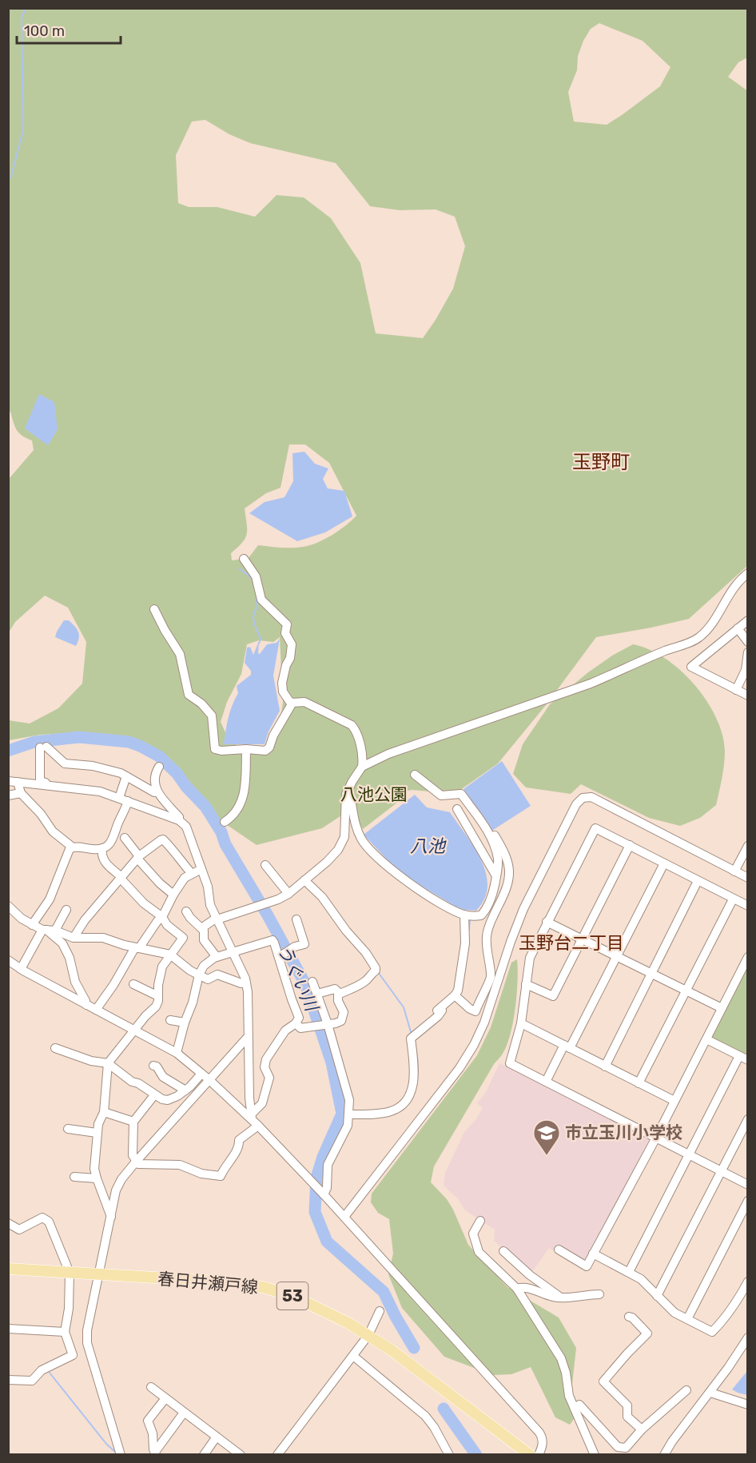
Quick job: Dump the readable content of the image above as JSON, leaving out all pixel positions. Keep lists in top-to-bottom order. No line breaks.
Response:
{"streets":{"main road":["春日井瀬戸線","53"]},"districts":["玉野町","玉野台二丁目"],"water":["八池","うぐい川"],"parks":["八池公園"],"places":{"school or university":["市立玉川小学校"]},"scale_bar":"100 m"}
